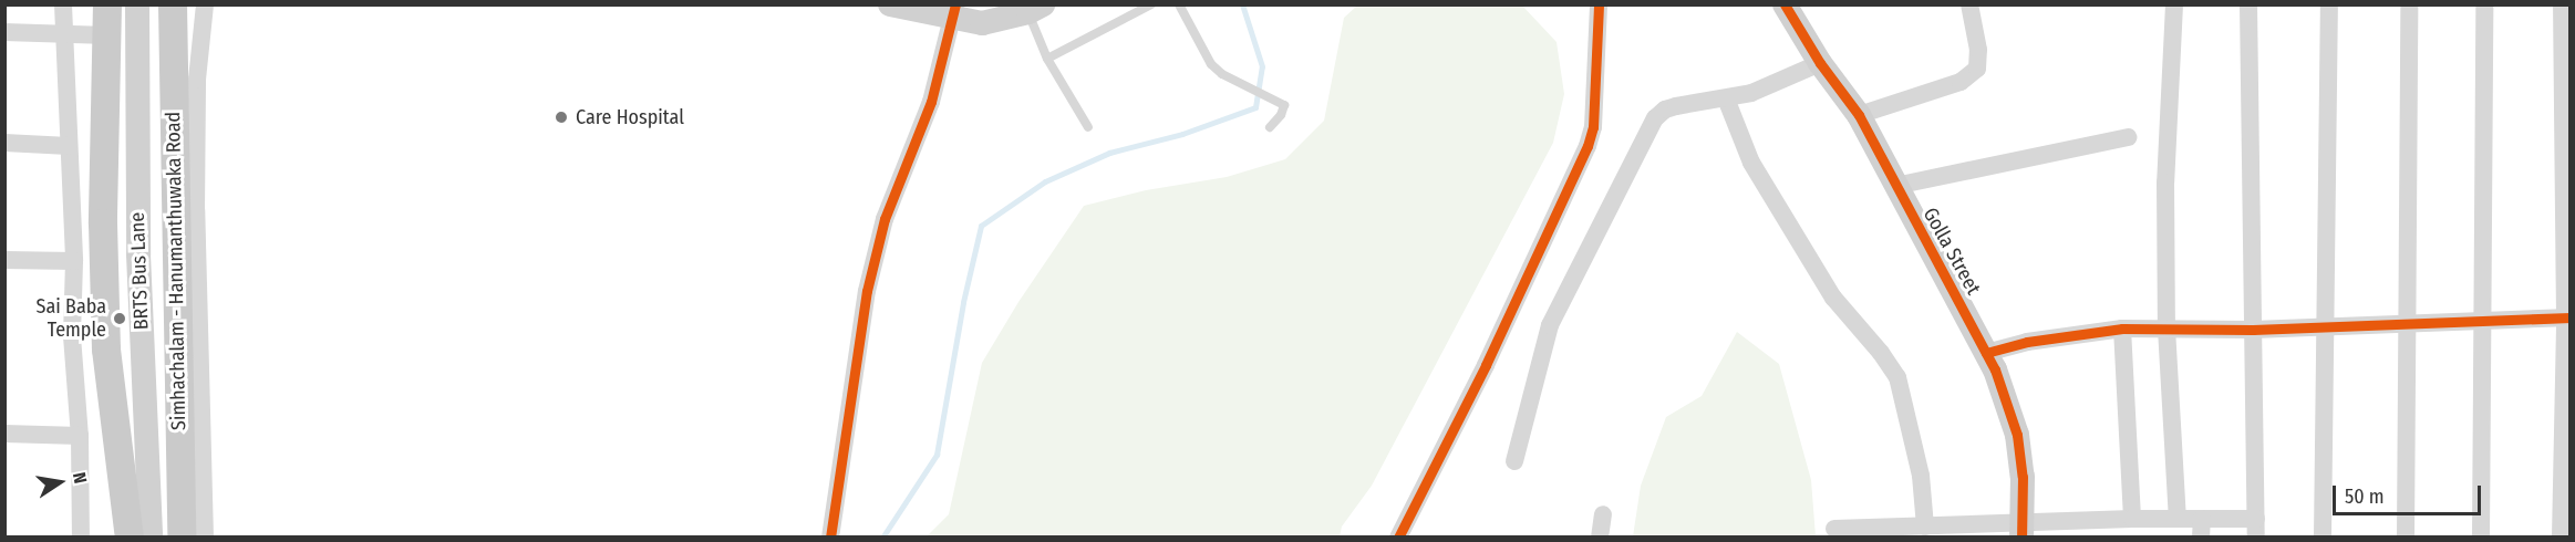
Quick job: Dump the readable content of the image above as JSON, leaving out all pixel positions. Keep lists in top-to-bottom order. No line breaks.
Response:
{"streets":{"main road":["Simhachalam - Hanumanthuwaka Road"],"street":["Golla Street","BRTS Bus Lane"]},"places":["Care Hospital","Sai Baba Temple"],"scale_bar":"50 m","north":"right"}
